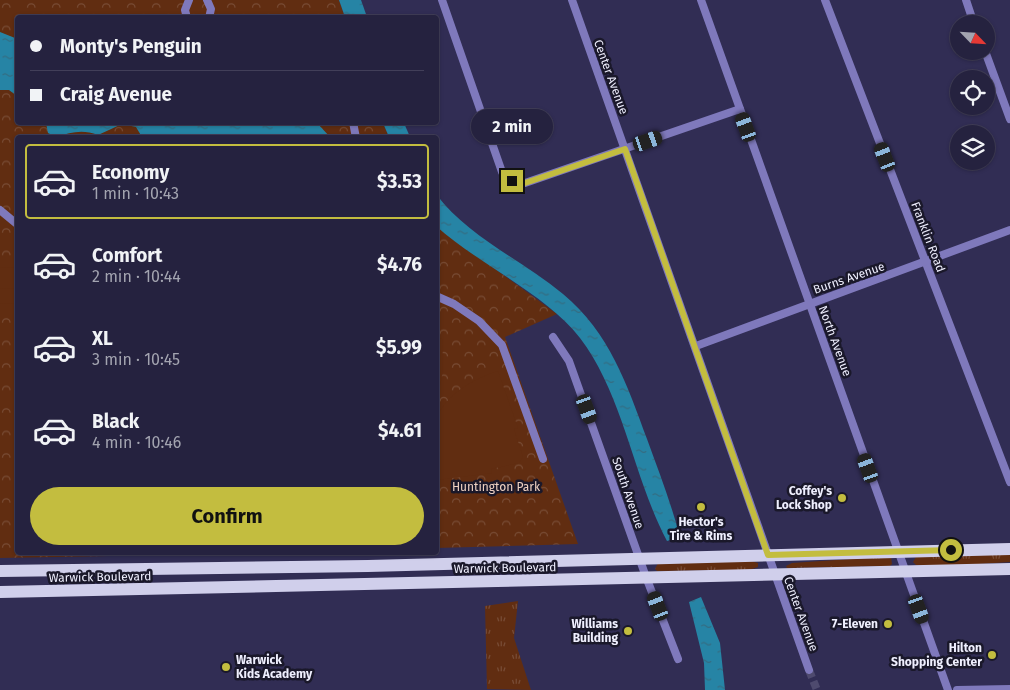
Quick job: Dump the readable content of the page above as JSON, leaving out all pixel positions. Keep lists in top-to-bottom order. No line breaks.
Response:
{"streets":{"main road":["Warwick Boulevard"],"street":["Center Avenue","Franklin Road","Burns Avenue","North Avenue","South Avenue"]},"crossings":[["Center Avenue","Burns Avenue"],["Center Avenue","Warwick Boulevard"],["Franklin Road","Burns Avenue"],["Burns Avenue","North Avenue"],["North Avenue","Warwick Boulevard"],["South Avenue","Warwick Boulevard"]],"parks":["Huntington Park"],"places":["Coffey's Lock Shop","Hector's Tire & Rims","7-Eleven","Williams Building","Hilton Shopping Center","Warwick Kids Academy"],"north":"bottom right","page":{"banner":["Monty's Penguin","Craig Avenue"],"bubble":"2 min","list":[{"name":"Economy","note":"1 min · 10:43","value":"$3.53"},{"name":"Comfort","note":"2 min · 10:44","value":"$4.76"},{"name":"XL","note":"3 min · 10:45","value":"$5.99"},{"name":"Black","note":"4 min · 10:46","value":"$4.61"}],"buttons":"Confirm"}}
